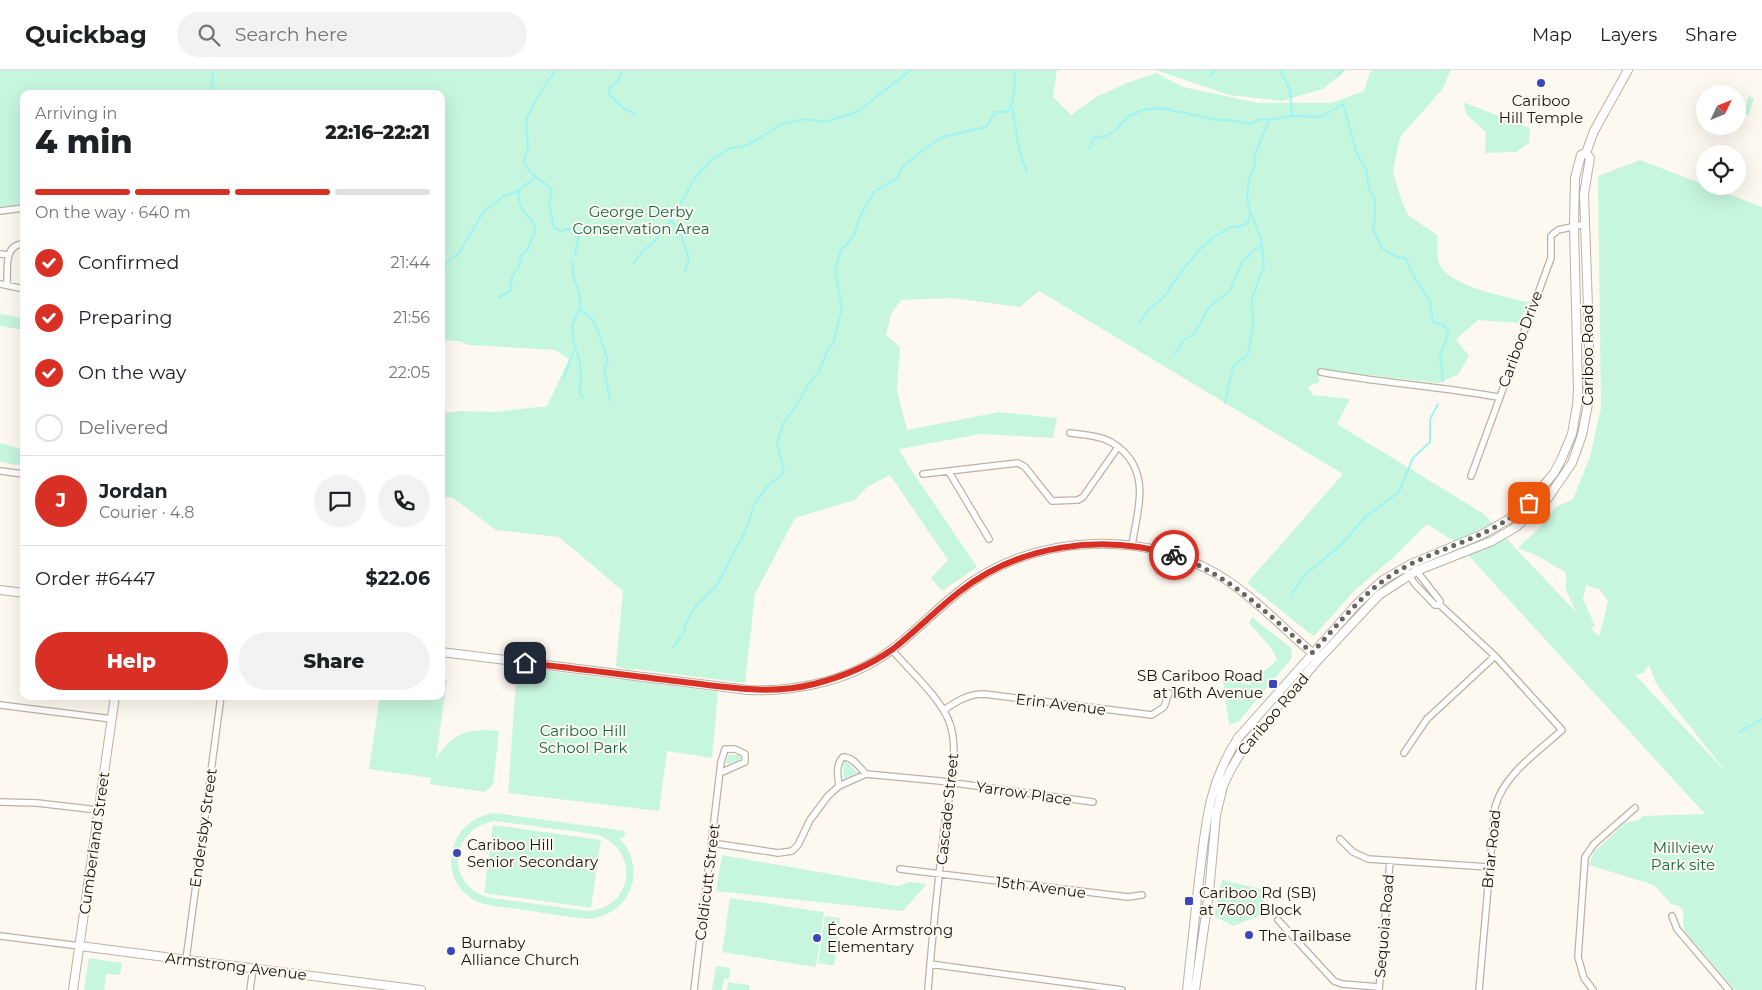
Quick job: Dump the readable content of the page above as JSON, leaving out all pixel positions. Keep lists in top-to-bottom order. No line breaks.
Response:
{"streets":{"street":["Cariboo Drive","Cariboo Road","Erin Avenue","Yarrow Place","Cascade Street","Endersby Street","Cumberland Street","Briar Road","Coldicutt Street","15th Avenue","Sequoia Road","Armstrong Avenue"]},"crossings":[["Cariboo Drive","Cariboo Road"],["Cariboo Road","Briar Road"],["Erin Avenue","Cascade Street"],["Yarrow Place","Cascade Street"],["Cascade Street","15th Avenue"],["Endersby Street","Armstrong Avenue"],["Cumberland Street","Armstrong Avenue"]],"parks":["George Derby Conservation Area","Cariboo Hill School Park","Millview Park site"],"places":{"other":["Cariboo Hill Temple","Cariboo Hill Senior Secondary","The Tailbase","École Armstrong Elementary","Burnaby Alliance Church"],"transit":["SB Cariboo Road at 16th Avenue","Cariboo Rd (SB) at 7600 Block"]},"north":"top right","page":{"header":"Quickbag","search":"Search here","nav":["Map","Layers","Share"],"heading":["4 min","Arriving in","22:16–22:21"],"panel":["Jordan","Courier · 4.8","Order #6447","$22.06"],"bar":"On the way · 640 m","list":[["Confirmed","21:44"],["Preparing","21:56"],["On the way","22:05"],"Delivered"],"round":"J","buttons":["Help","Share"]}}
